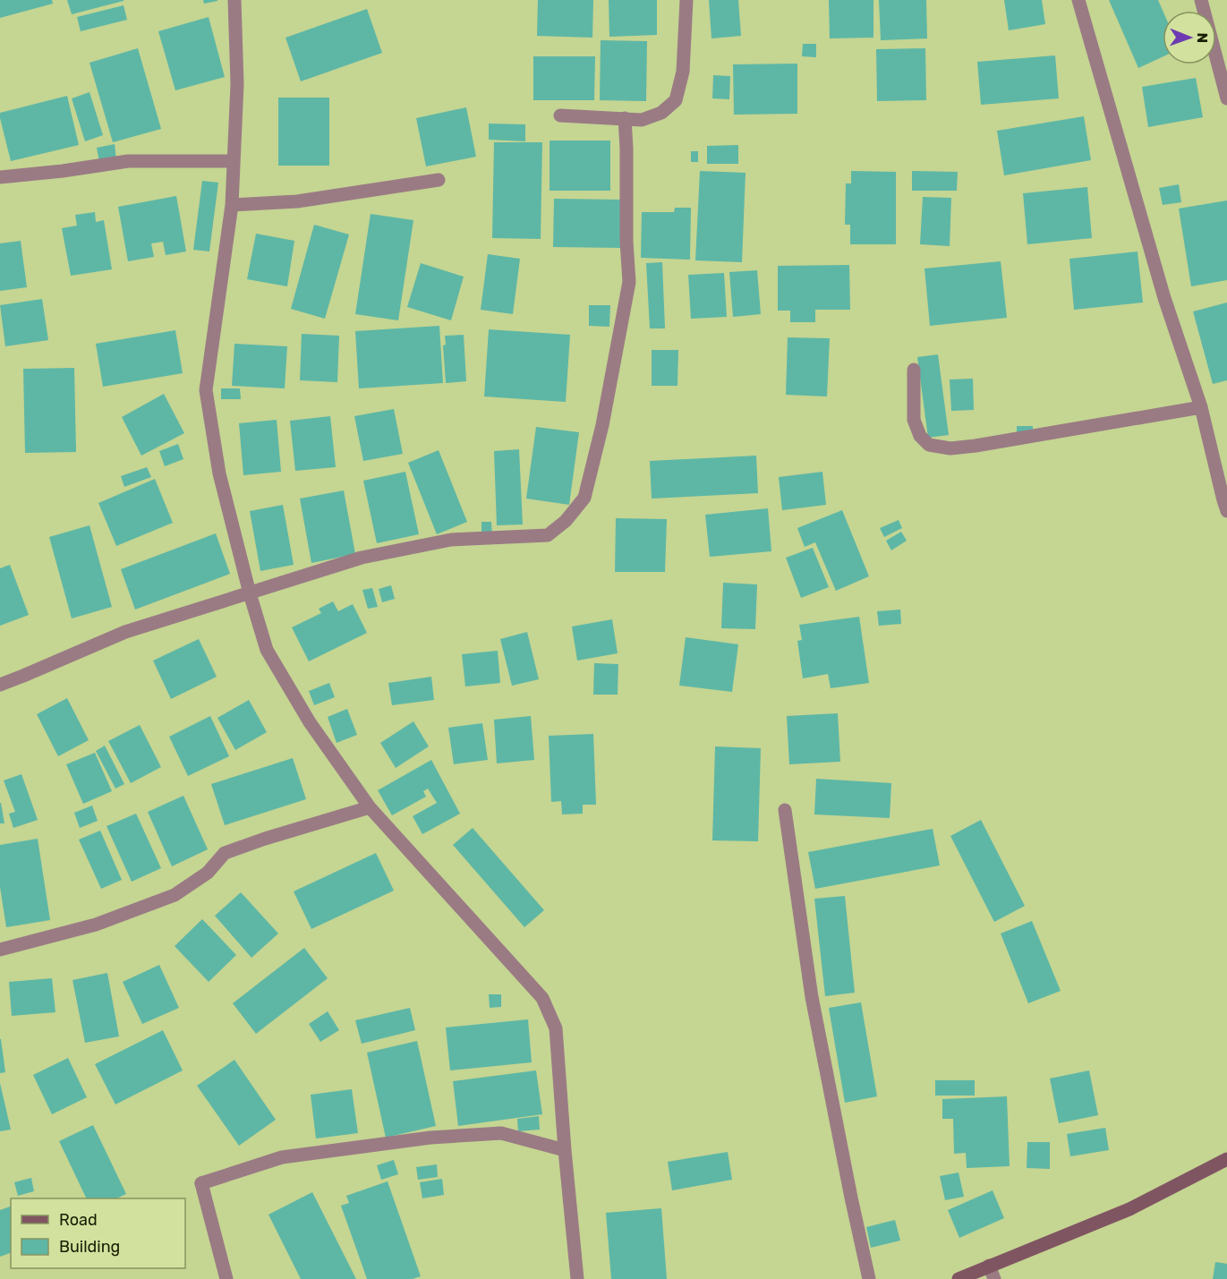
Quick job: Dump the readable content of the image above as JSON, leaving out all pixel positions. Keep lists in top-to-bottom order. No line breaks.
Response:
{"legend":["Road","Building"],"north":"right"}
